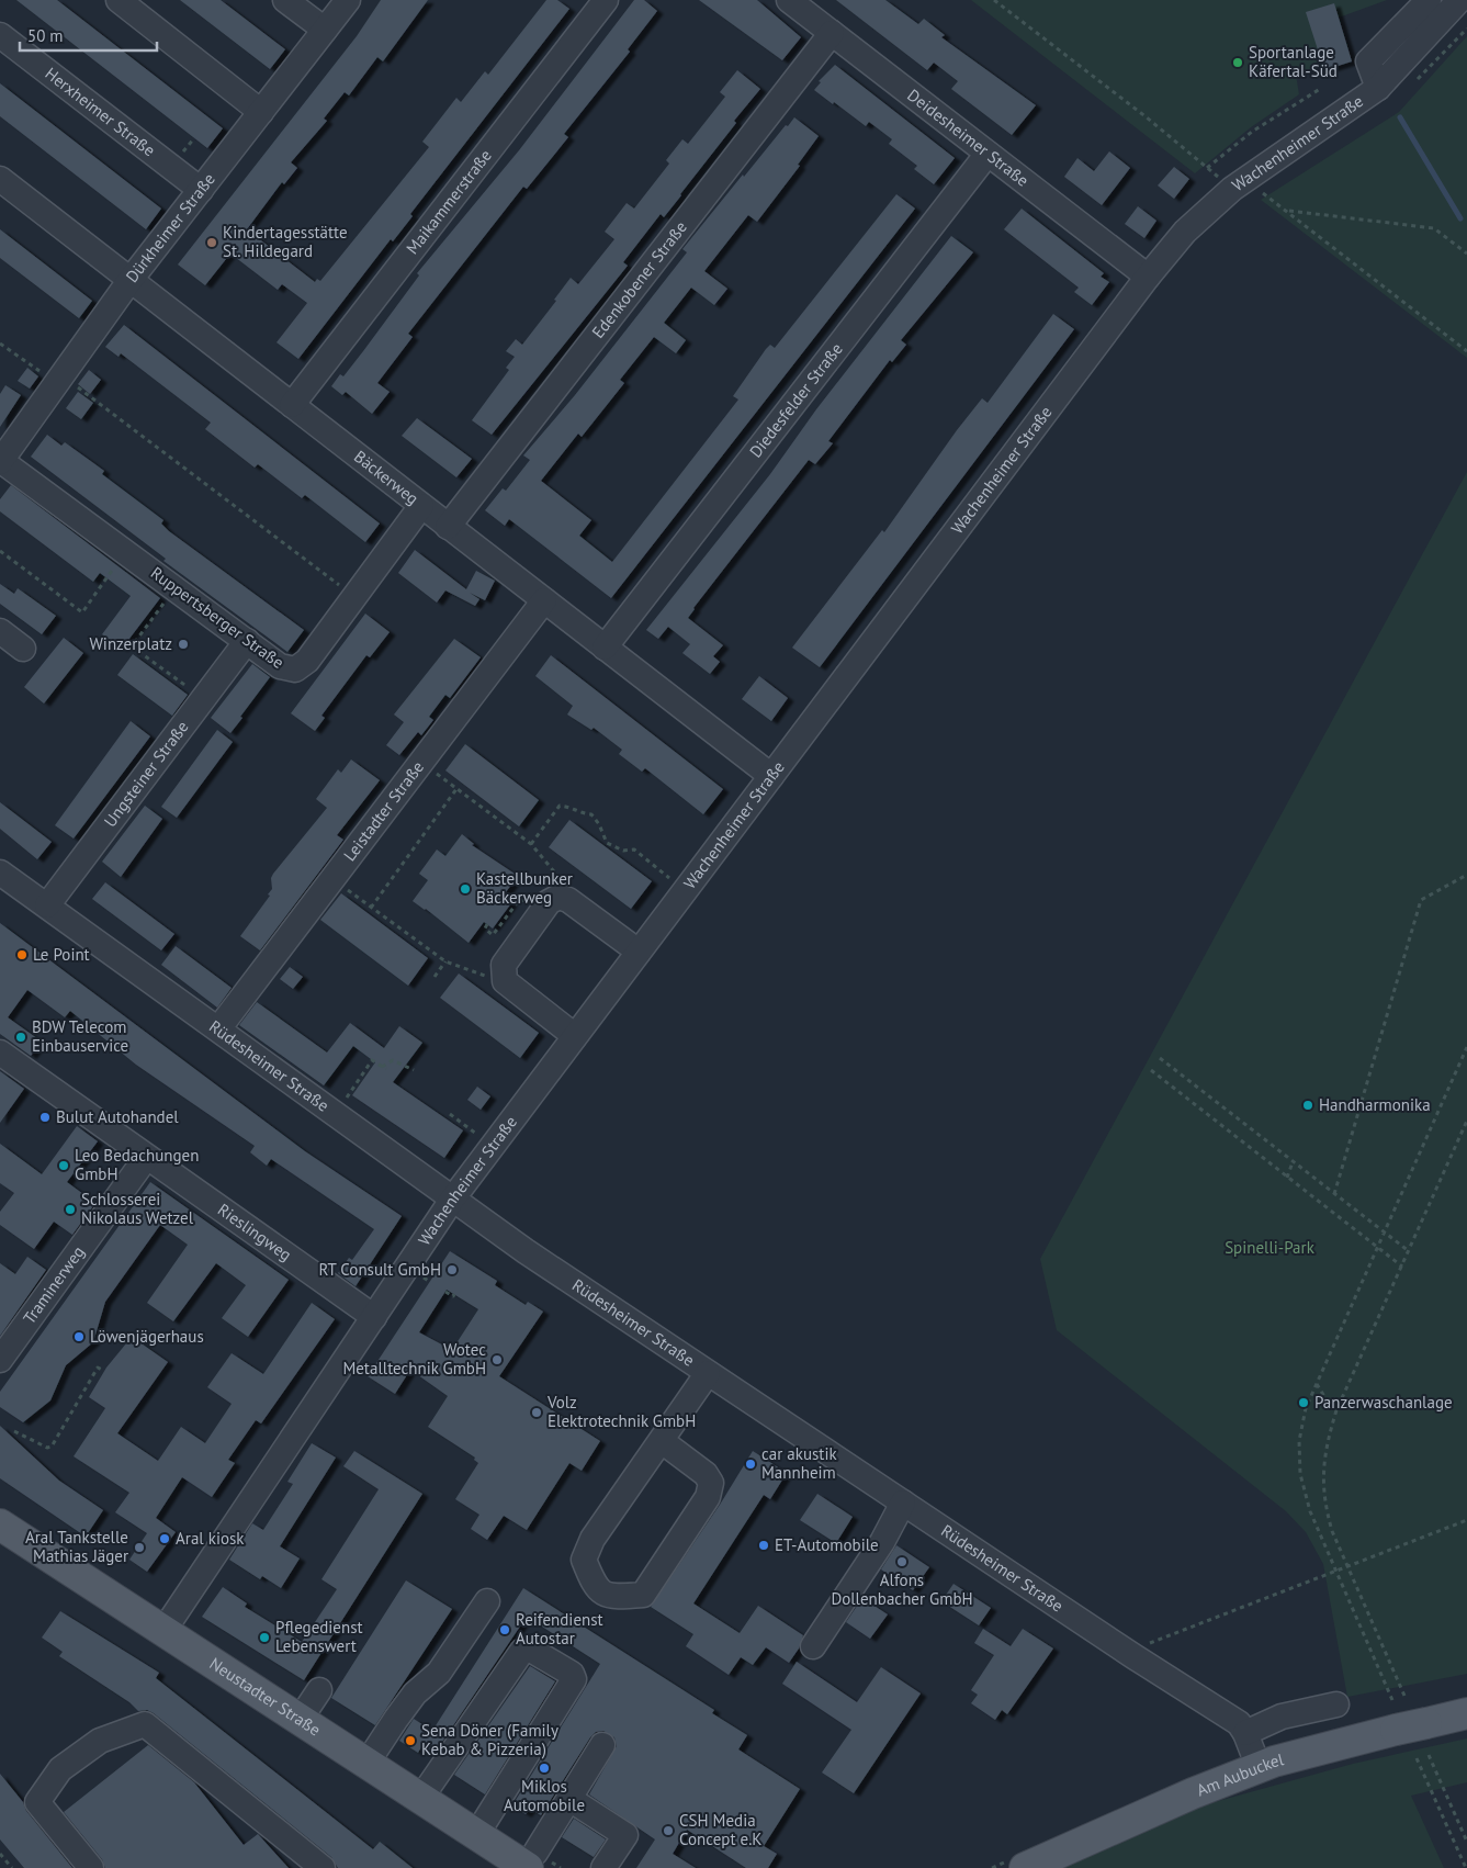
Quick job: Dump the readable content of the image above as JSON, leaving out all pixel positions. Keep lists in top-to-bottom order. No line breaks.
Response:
{"streets":{"main road":["Neustadter Straße","Am Aubuckel"],"street":["Herxheimer Straße","Deidesheimer Straße","Wachenheimer Straße","Maikammerstraße","Dürkheimer Straße","Edenkobener Straße","Diedesfelder Straße","Bäckerweg","Ruppertsberger Straße","Ungsteiner Straße","Leistadter Straße","Rüdesheimer Straße","Rieslingweg","Traminerweg"]},"crossings":[["Herxheimer Straße","Dürkheimer Straße"],["Deidesheimer Straße","Wachenheimer Straße"],["Deidesheimer Straße","Edenkobener Straße"],["Deidesheimer Straße","Diedesfelder Straße"],["Wachenheimer Straße","Bäckerweg"],["Wachenheimer Straße","Rüdesheimer Straße"],["Wachenheimer Straße","Rieslingweg"],["Wachenheimer Straße","Neustadter Straße"],["Maikammerstraße","Bäckerweg"],["Dürkheimer Straße","Bäckerweg"],["Dürkheimer Straße","Ruppertsberger Straße"],["Edenkobener Straße","Bäckerweg"],["Diedesfelder Straße","Bäckerweg"],["Bäckerweg","Ruppertsberger Straße"],["Bäckerweg","Leistadter Straße"],["Ruppertsberger Straße","Ungsteiner Straße"],["Ungsteiner Straße","Rüdesheimer Straße"],["Rüdesheimer Straße","Am Aubuckel"],["Rieslingweg","Traminerweg"]],"parks":["Spinelli-Park"],"places":["Sportanlage Käfertal-Süd","Kindertagesstätte St. Hildegard","Winzerplatz","Kastellbunker Bäckerweg","Le Point","BDW Telecom Einbauservice","Handharmonika","Bulut Autohandel","Leo Bedachungen GmbH","Schlosserei Nikolaus Wetzel","RT Consult GmbH","Löwenjägerhaus","Wotec Metalltechnik GmbH","Panzerwaschanlage","Volz Elektrotechnik GmbH","car akustik Mannheim","Aral kiosk","ET-Automobile","Aral Tankstelle Mathias Jäger","Alfons Dollenbacher GmbH","Reifendienst Autostar","Pflegedienst Lebenswert","Sena Döner (Family Kebab & Pizzeria)","Miklos Automobile","CSH Media Concept e.K"],"scale_bar":"50 m"}
